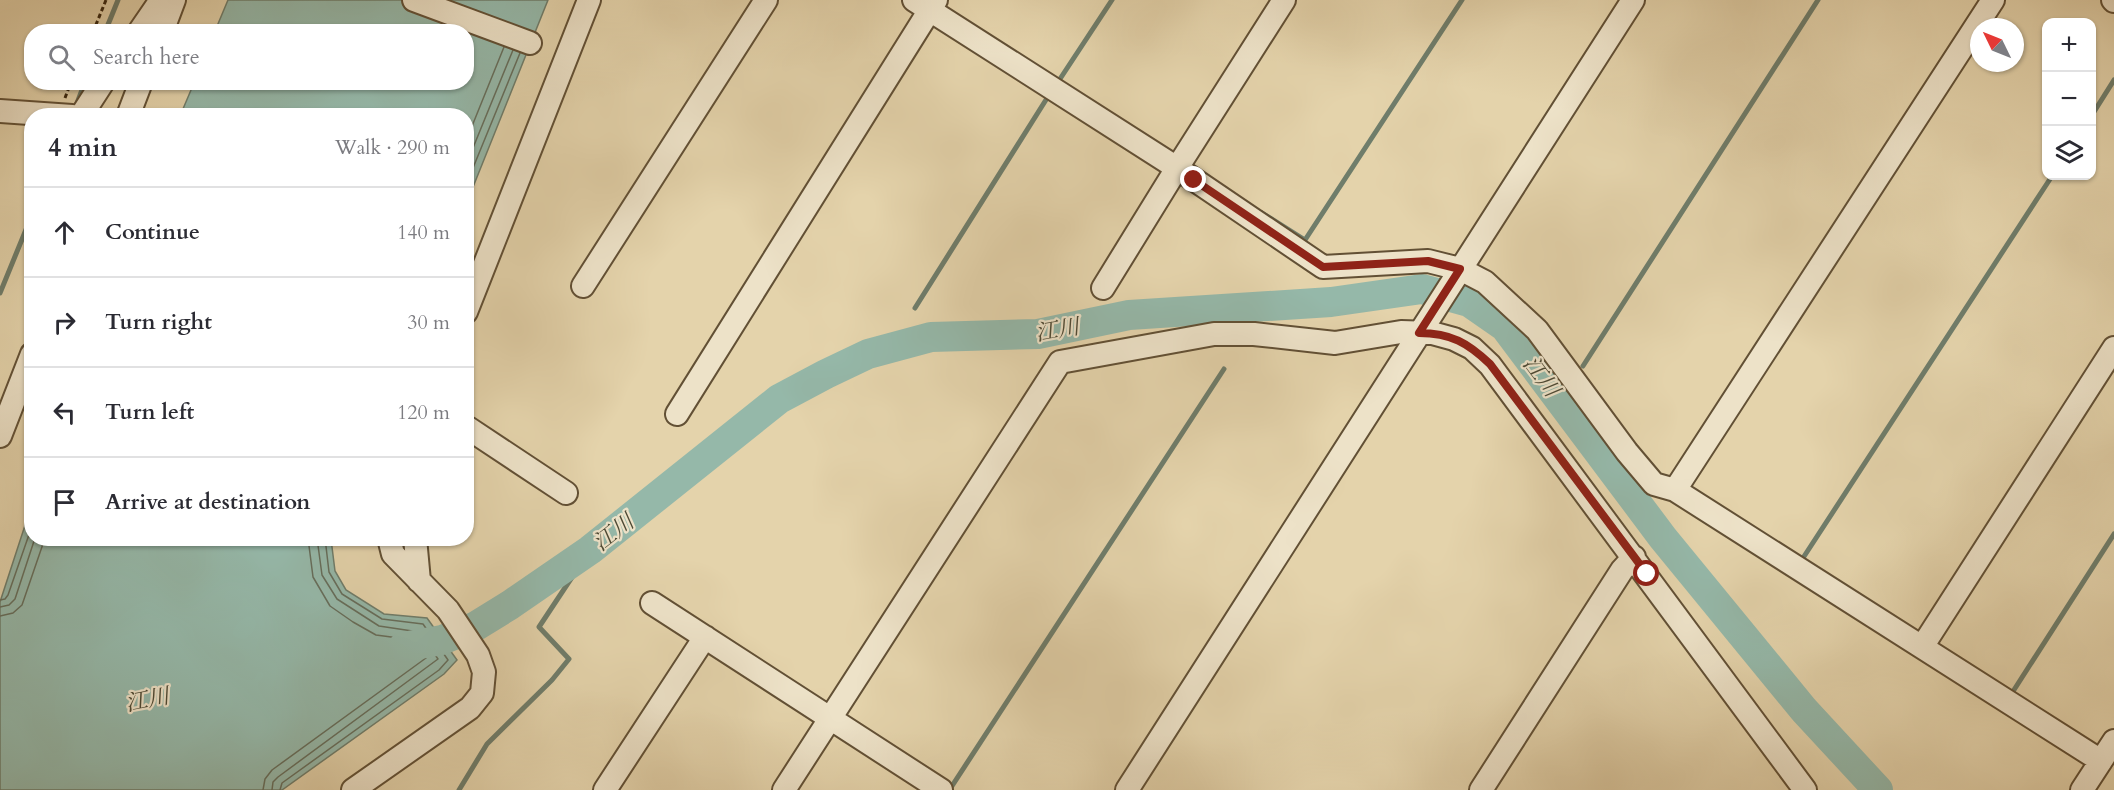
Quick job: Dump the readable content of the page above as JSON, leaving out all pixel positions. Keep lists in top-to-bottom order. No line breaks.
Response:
{"water":["江川"],"north":"top left","page":{"map_buttons":["+","−"],"search":"Search here","heading":["4 min","Walk · 290 m"],"list":[["Continue","140 m"],["Turn right","30 m"],["Turn left","120 m"],"Arrive at destination"]}}
